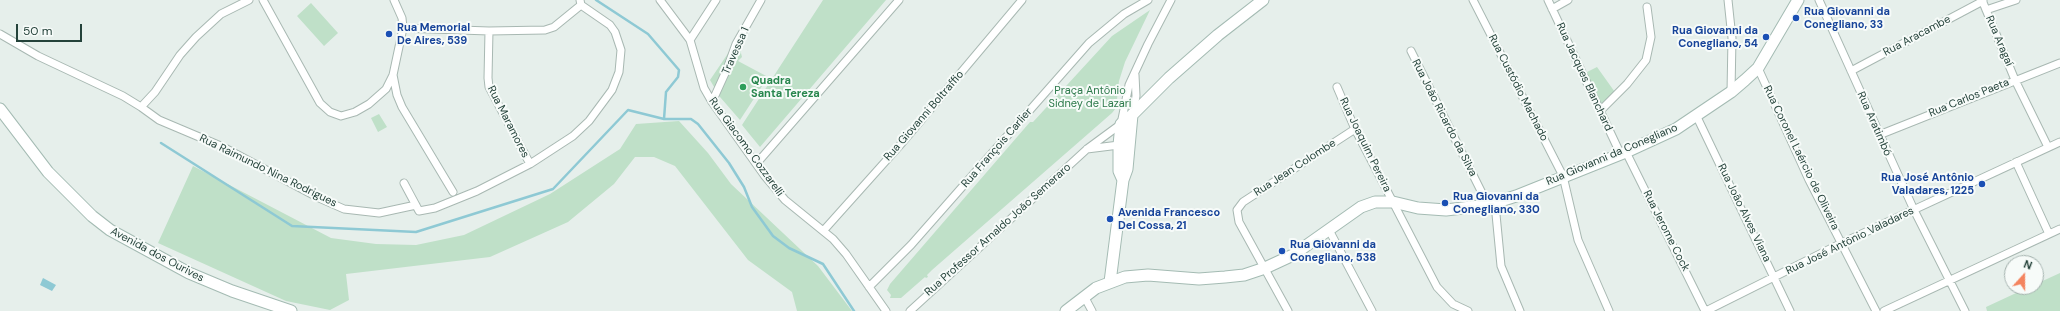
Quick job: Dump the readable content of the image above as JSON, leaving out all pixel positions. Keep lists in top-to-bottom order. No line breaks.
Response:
{"streets":{"main road":["Rua Giovanni da Conegliano","Rua Professor Arnaldo João Semeraro","Avenida dos Ourives"],"street":["Rua Aracambe","Rua Aragaí","Travessa 1","Rua Jacques Blanchard","Rua Custódio Machado","Rua Carlos Paeta","Rua Giovanni Boltraffio","Rua João Ricardo da Silva","Rua Maramores","Rua Aratimbó","Rua Joaquim Pereira","Rua Giacomo Cozzarelli","Rua François Carlier","Rua Coronel Laércio de Oliveira","Rua Jean Colombe","Rua Raimundo Nina Rodrigues","Rua João Alves Viana","Rua Jerome Cock","Rua José Antônio Valadares"]},"crossings":[["Rua Aracambe","Rua Aragaí"],["Rua Aracambe","Rua Aratimbó"],["Rua Aragaí","Rua Carlos Paeta"],["Rua Aragaí","Rua José Antônio Valadares"],["Travessa 1","Rua Giacomo Cozzarelli"],["Rua Jacques Blanchard","Rua Giovanni da Conegliano"],["Rua Jacques Blanchard","Rua Jerome Cock"],["Rua Custódio Machado","Rua Giovanni da Conegliano"],["Rua Carlos Paeta","Rua Aratimbó"],["Rua Giovanni Boltraffio","Rua Giacomo Cozzarelli"],["Rua João Ricardo da Silva","Rua Giovanni da Conegliano"],["Rua Aratimbó","Rua José Antônio Valadares"],["Rua Joaquim Pereira","Rua Giovanni da Conegliano"],["Rua Joaquim Pereira","Rua Jean Colombe"],["Rua Giacomo Cozzarelli","Rua François Carlier"],["Rua Giovanni da Conegliano","Rua Coronel Laércio de Oliveira"],["Rua Giovanni da Conegliano","Rua Jean Colombe"],["Rua Giovanni da Conegliano","Rua João Alves Viana"],["Rua Giovanni da Conegliano","Rua Jerome Cock"],["Rua Coronel Laércio de Oliveira","Rua José Antônio Valadares"],["Rua João Alves Viana","Rua José Antônio Valadares"],["Rua Jerome Cock","Rua José Antônio Valadares"]],"parks":["Praça Antônio Sidney de Lazari"],"places":["Rua Giovanni da Conegliano, 33","Rua Memorial De Aires, 539","Rua Giovanni da Conegliano, 54","Quadra Santa Tereza","Rua José Antônio Valadares, 1225","Rua Giovanni da Conegliano, 330","Avenida Francesco Del Cossa, 21","Rua Giovanni da Conegliano, 538"],"scale_bar":"50 m","north":"top"}
